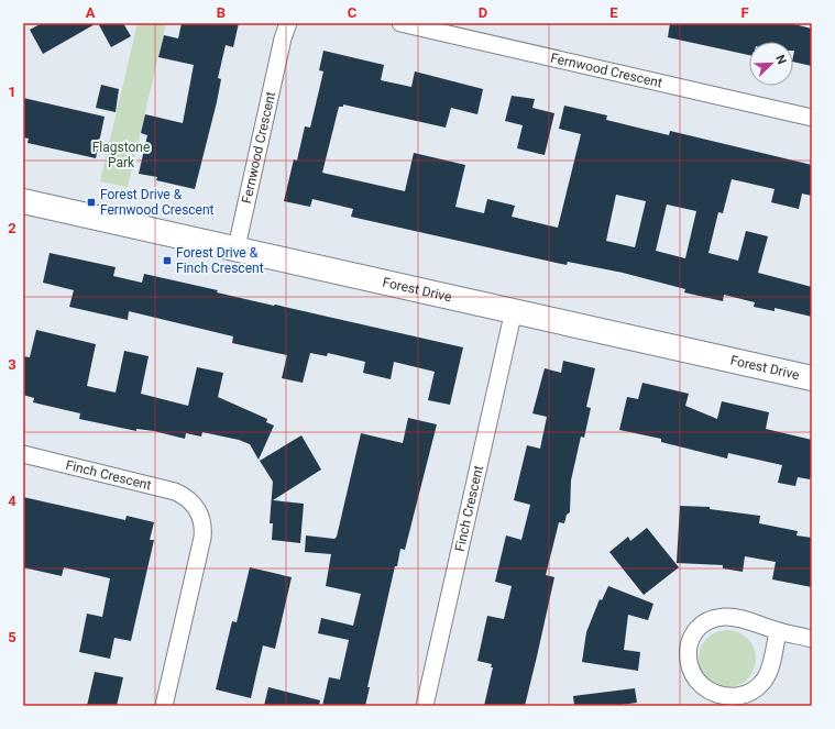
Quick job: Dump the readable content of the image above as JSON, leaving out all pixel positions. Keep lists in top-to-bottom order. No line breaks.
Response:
{"streets":{"street":["Fernwood Crescent","Forest Drive","Finch Crescent"]},"crossings":[["Fernwood Crescent","Forest Drive"],["Forest Drive","Finch Crescent"]],"parks":["Flagstone Park"],"places":{"transit":["Forest Drive & Fernwood Crescent","Forest Drive & Finch Crescent"]},"north":"top right","grid":{"columns":["A","B","C","D","E","F"],"rows":["1","2","3","4","5"]}}
